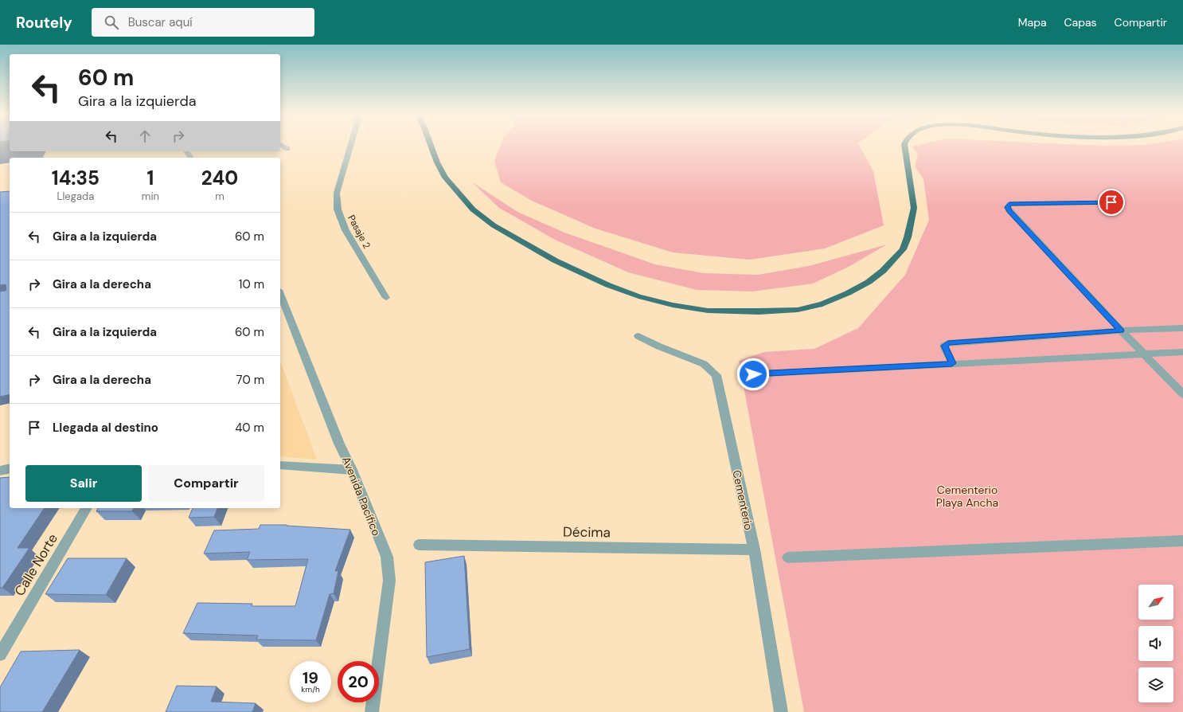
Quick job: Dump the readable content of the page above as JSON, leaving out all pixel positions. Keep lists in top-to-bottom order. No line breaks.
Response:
{"streets":{"street":["Pasaje 2","Avenida Pacífico","Cementerio","Décima","Calle Norte"]},"crossings":[["Cementerio","Décima"]],"parks":["Cementerio Playa Ancha"],"north":"top right","page":{"header":"Routely","search":"Buscar aquí","nav":["Mapa","Capas","Compartir"],"turn":["60 m","Gira a la izquierda"],"eta":["14:35","Llegada","1","min","240","m"],"list":[{"name":"Gira a la izquierda","value":"60 m"},{"name":"Gira a la derecha","value":"10 m"},{"name":"Gira a la izquierda","value":"60 m"},{"name":"Gira a la derecha","value":"70 m"},{"name":"Llegada al destino","value":"40 m"}],"buttons":["Salir","Compartir"],"speed":"19 km/h","limit":"20"}}
